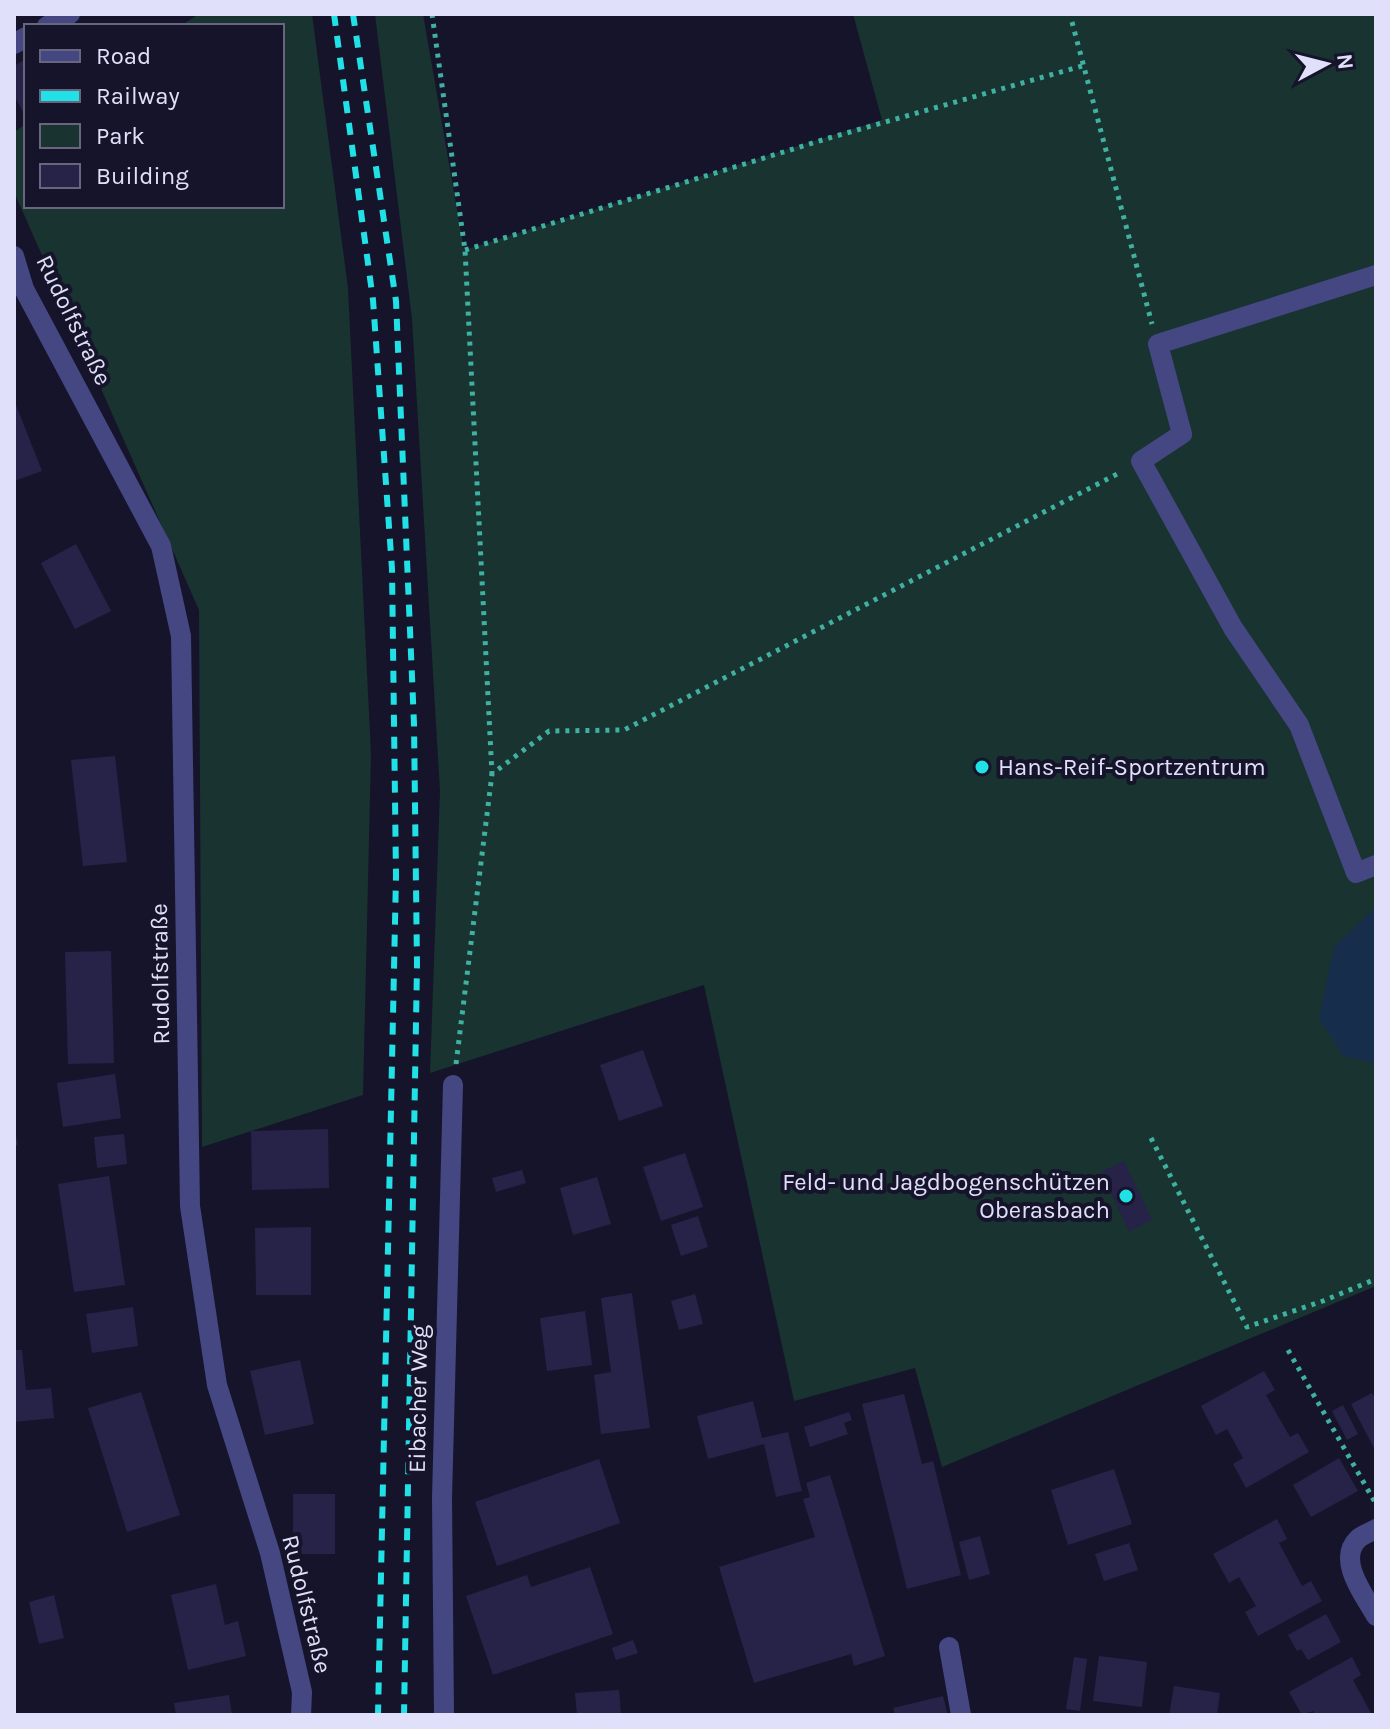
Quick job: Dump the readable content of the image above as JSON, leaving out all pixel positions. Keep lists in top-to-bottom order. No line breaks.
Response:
{"streets":{"street":["Rudolfstraße","Eibacher Weg"]},"places":["Hans-Reif-Sportzentrum","Feld- und Jagdbogenschützen Oberasbach"],"legend":["Road","Railway","Park","Building"],"north":"right"}
